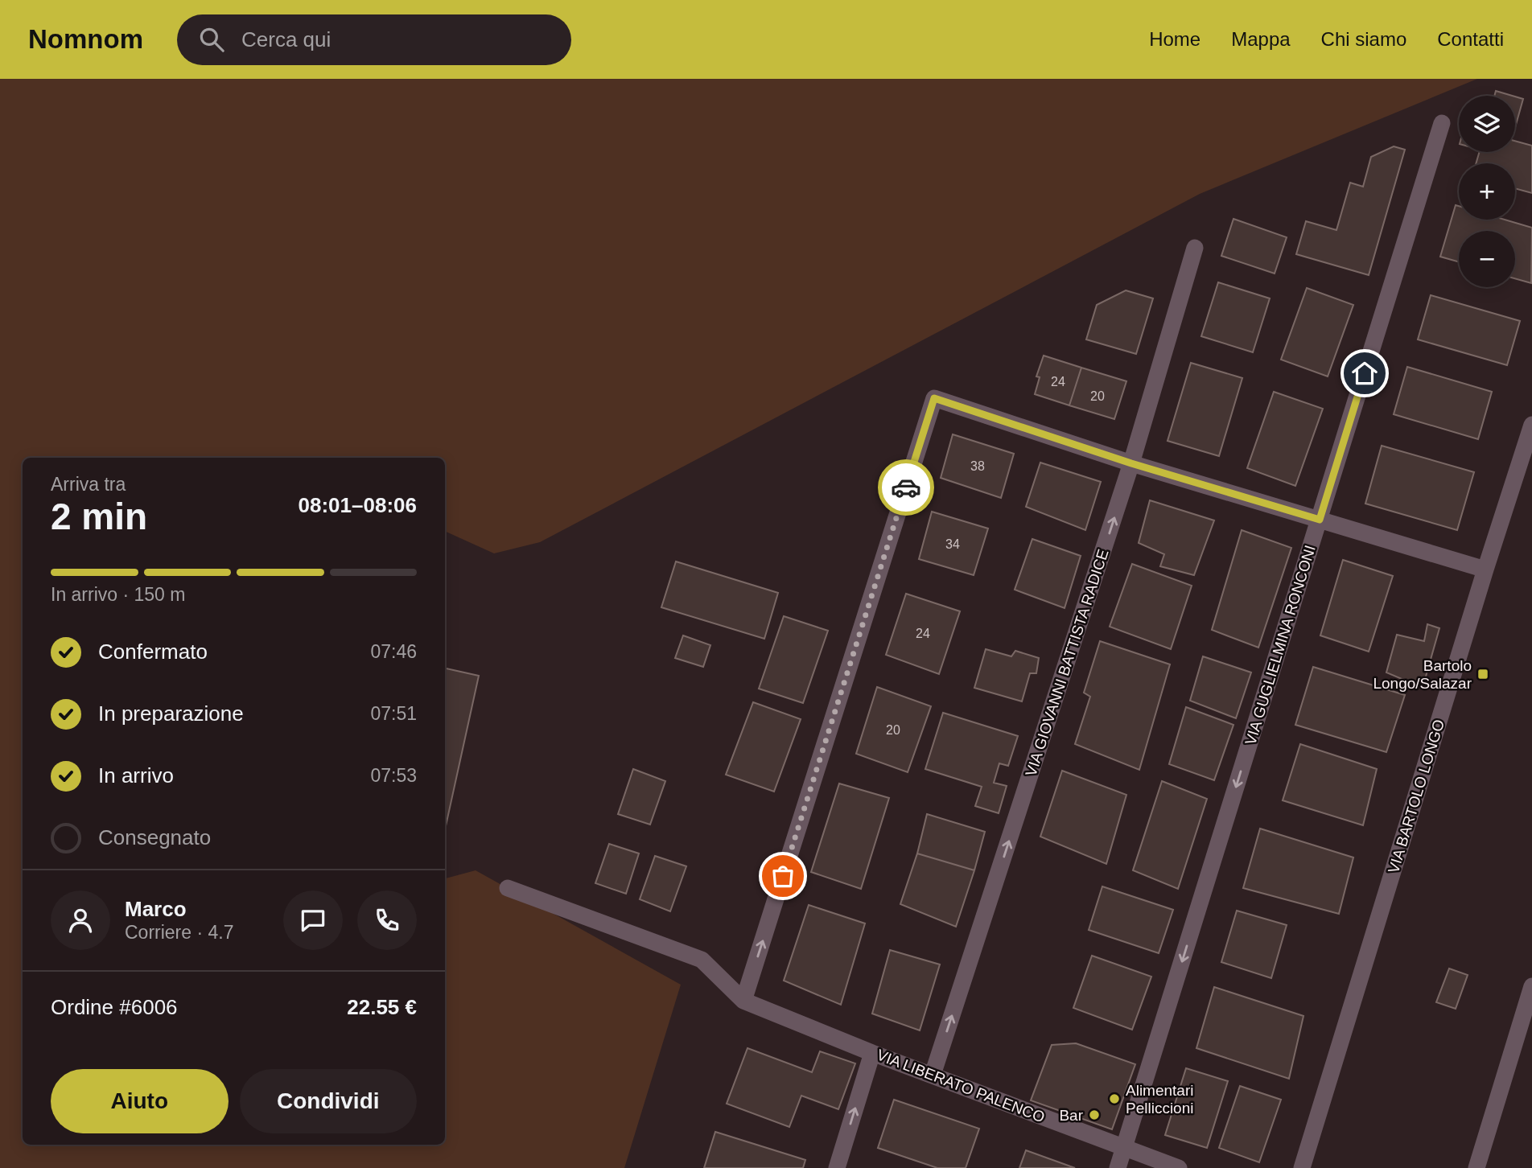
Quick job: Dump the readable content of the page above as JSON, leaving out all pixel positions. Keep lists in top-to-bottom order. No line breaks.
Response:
{"streets":{"street":["VIA GUGLIELMINA RONCONI","VIA GIOVANNI BATTISTA RADICE","VIA BARTOLO LONGO","VIA LIBERATO PALENCO"]},"crossings":[["VIA GUGLIELMINA RONCONI","VIA LIBERATO PALENCO"],["VIA GIOVANNI BATTISTA RADICE","VIA LIBERATO PALENCO"]],"one_way":["VIA GUGLIELMINA RONCONI","VIA GIOVANNI BATTISTA RADICE"],"places":{"transit":["Bartolo Longo/Salazar"],"other":["Alimentari Pelliccioni","Bar"]},"house_numbers":["24","20","38","34","24","20"],"page":{"header":"Nomnom","search":"Cerca qui","nav":["Home","Mappa","Chi siamo","Contatti"],"map_buttons":["+","−"],"heading":["2 min","Arriva tra","08:01–08:06"],"panel":["Marco","Corriere · 4.7","Ordine #6006","22.55 €"],"bar":"In arrivo · 150 m","list":[["Confermato","07:46"],["In preparazione","07:51"],["In arrivo","07:53"],"Consegnato"],"buttons":["Aiuto","Condividi"]}}
